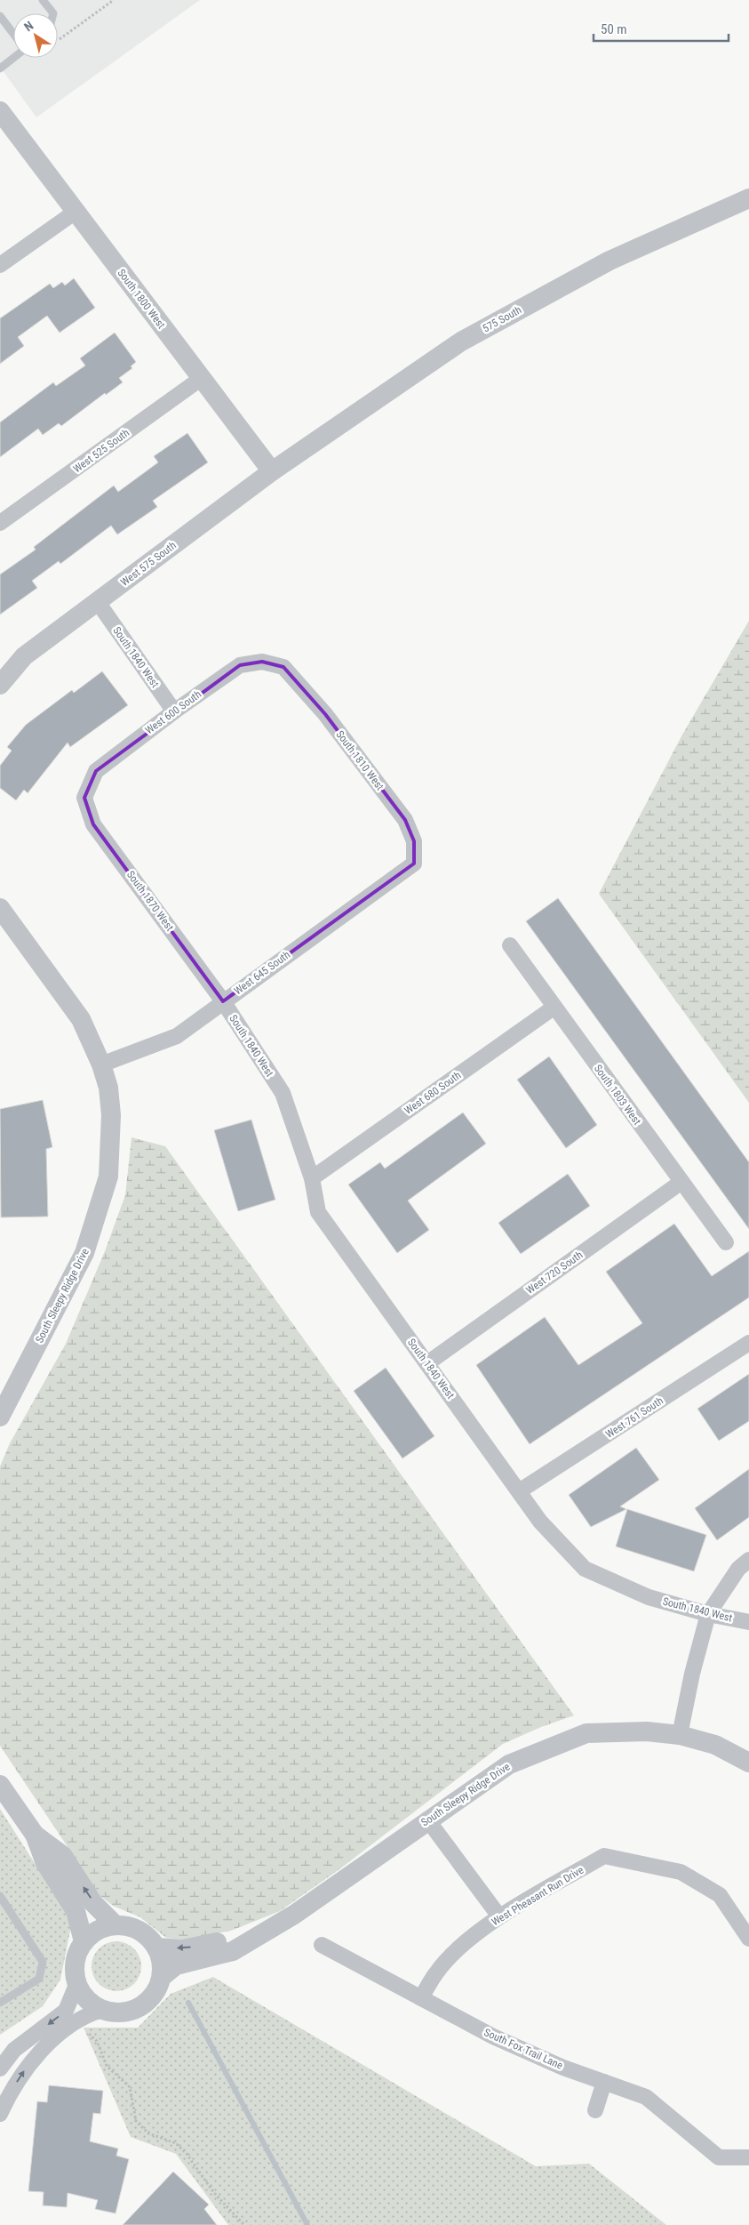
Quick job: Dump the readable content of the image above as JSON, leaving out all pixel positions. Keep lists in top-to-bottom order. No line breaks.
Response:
{"streets":{"street":["South 1800 West","575 South","West 525 South","West 575 South","South 1840 West","West 600 South","South 1810 West","South 1870 West","West 645 South","West 680 South","South 1803 West","West 720 South","South Sleepy Ridge Drive","West 761 South","West Pheasant Run Drive","South Fox Trail Lane"]},"crossings":[["South 1800 West","575 South"],["South 1800 West","West 525 South"],["South 1800 West","West 575 South"],["575 South","West 575 South"],["West 575 South","South 1840 West"],["South 1840 West","West 600 South"],["South 1840 West","South 1870 West"],["South 1840 West","West 645 South"],["South 1840 West","West 680 South"],["South 1840 West","West 720 South"],["South 1840 West","West 761 South"],["West 600 South","South 1810 West"],["West 600 South","South 1870 West"],["South 1810 West","West 645 South"],["South 1870 West","West 645 South"],["West 645 South","South Sleepy Ridge Drive"],["West 680 South","South 1803 West"],["South 1803 West","West 720 South"],["West Pheasant Run Drive","South Fox Trail Lane"]],"scale_bar":"50 m","north":"top left"}
